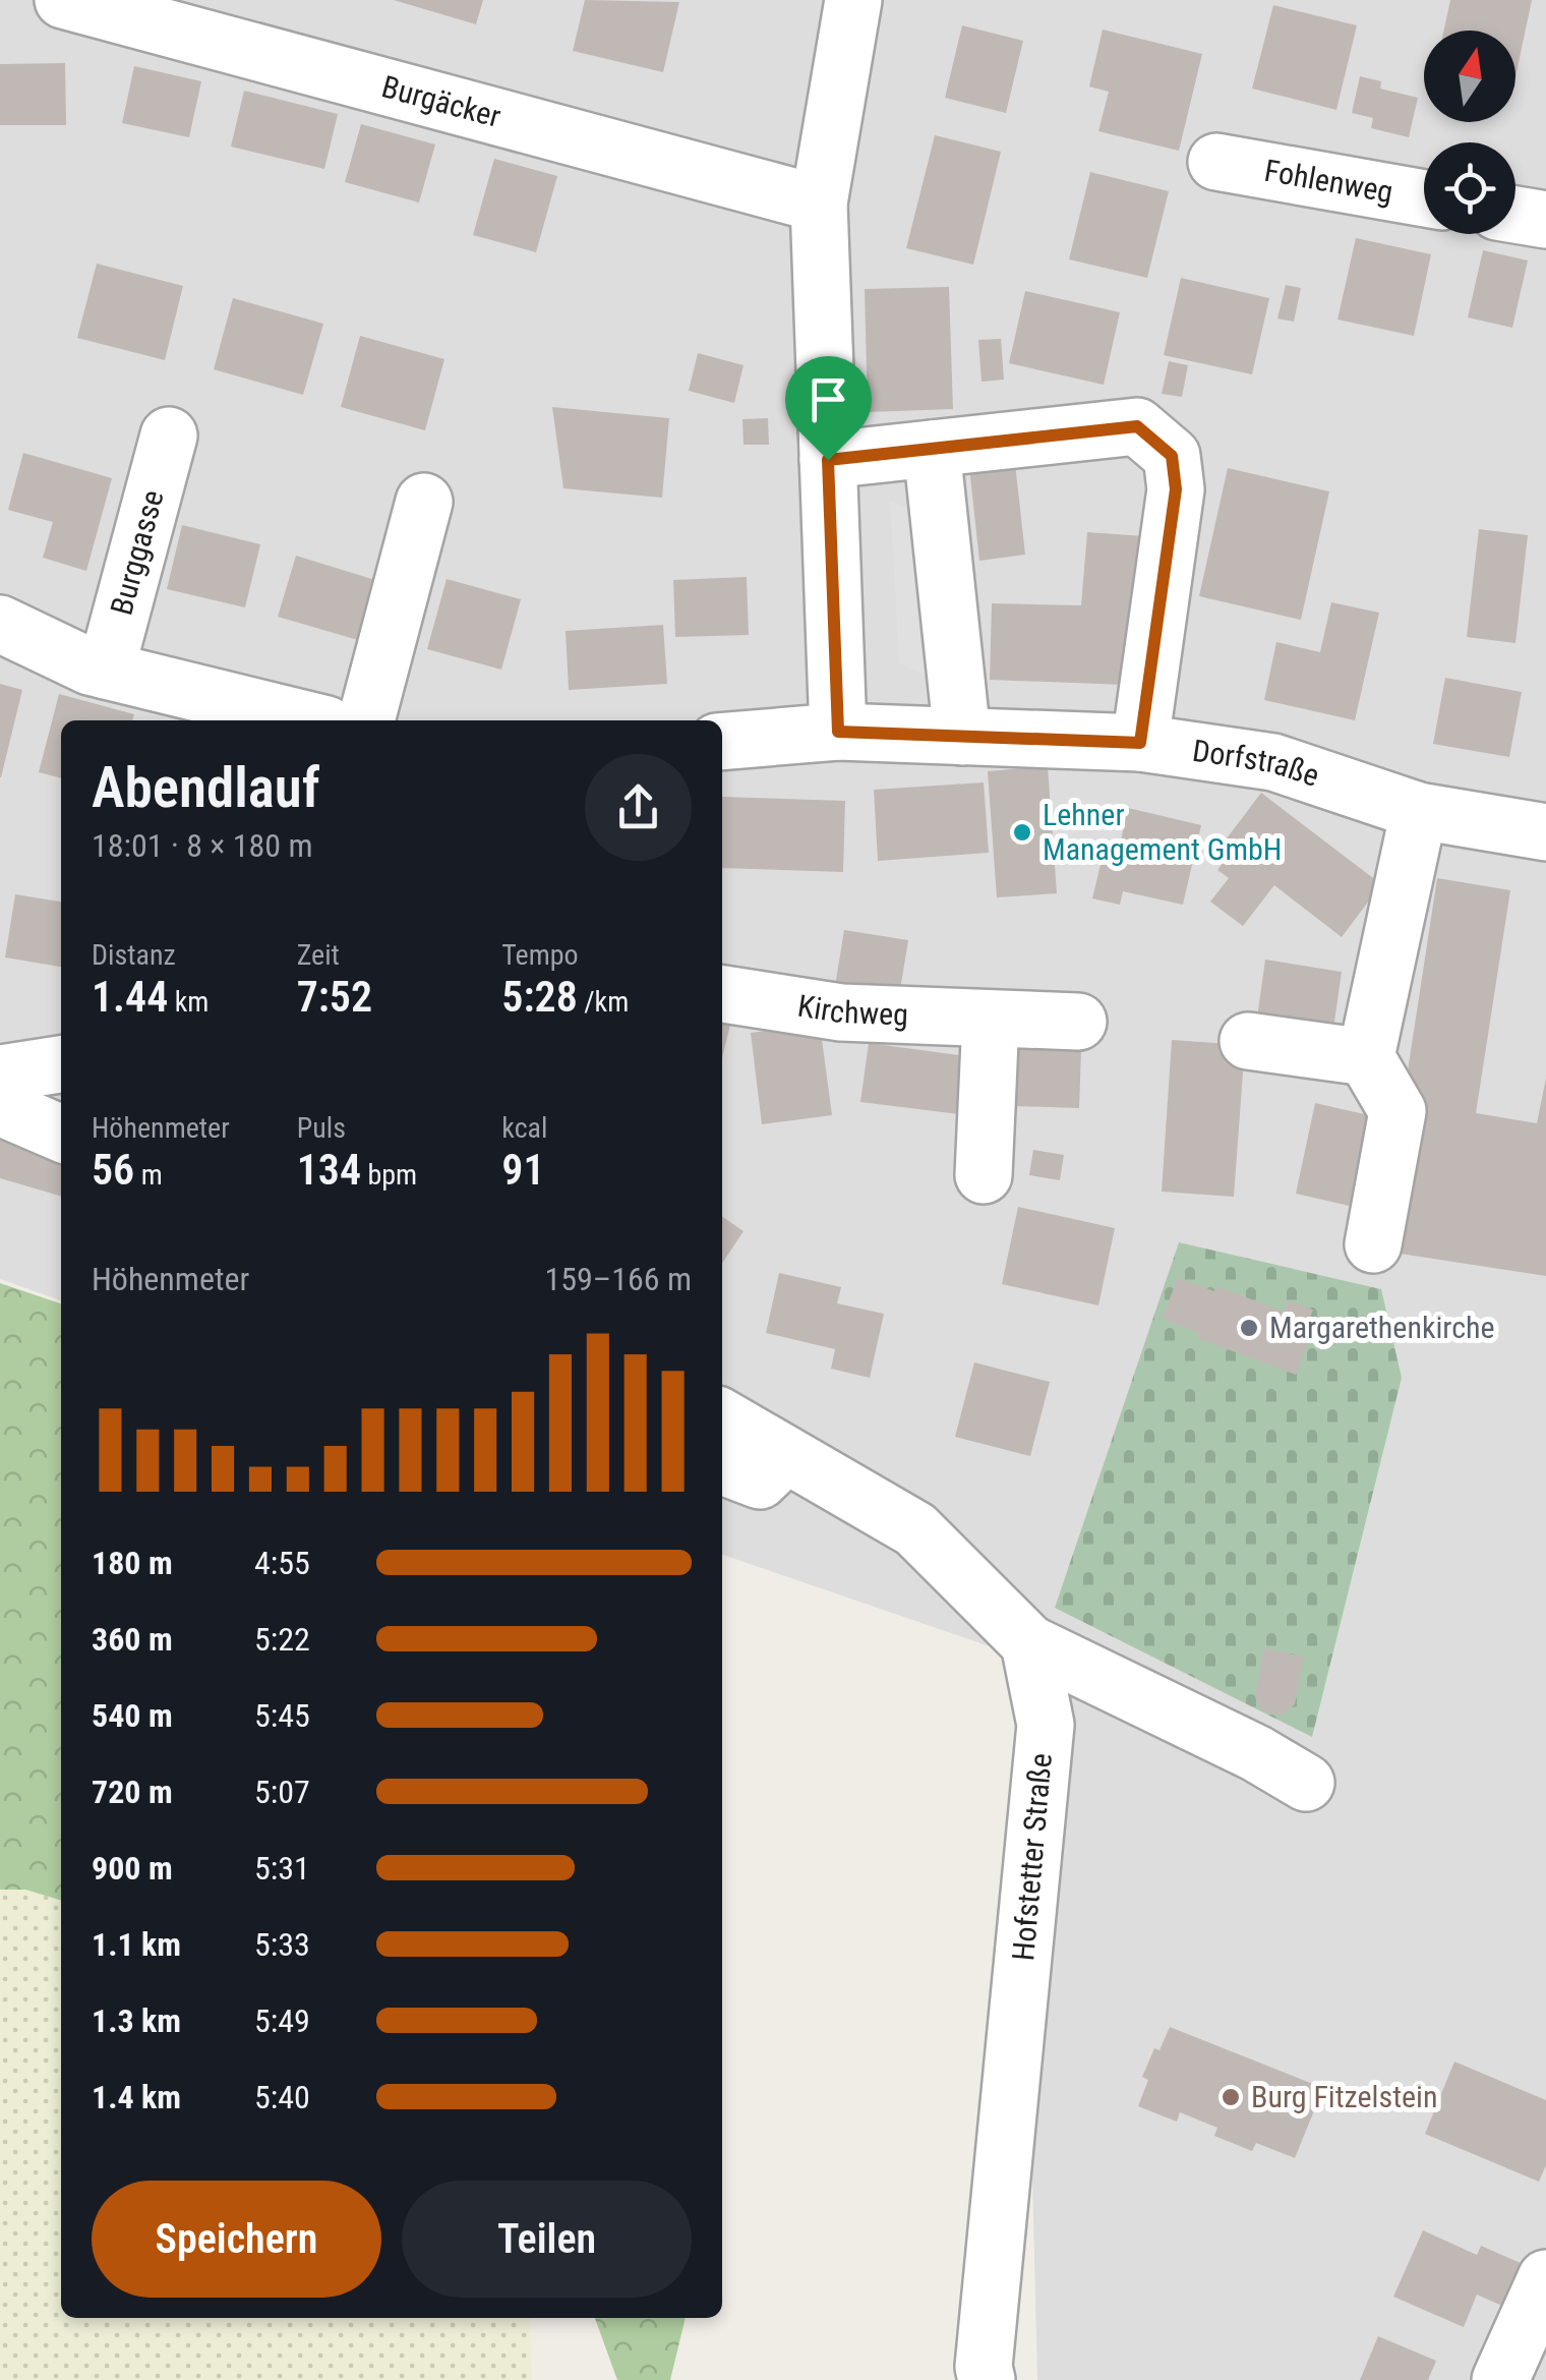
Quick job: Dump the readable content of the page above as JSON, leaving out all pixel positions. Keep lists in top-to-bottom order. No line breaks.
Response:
{"streets":{"street":["Burgäcker","Fohlenweg","Burggasse","Dorfstraße","Kirchweg","Hofstetter Straße"]},"places":["Lehner Management GmbH","Margarethenkirche","Burg Fitzelstein"],"north":"top","page":{"heading":["Abendlauf","18:01 · 8 × 180 m"],"stats":[["Distanz","1.44 km"],["Zeit","7:52"],["Tempo","5:28 /km"],["Höhenmeter","56 m"],["Puls","134 bpm"],["kcal","91"]],"chart":["Höhenmeter","159–166 m"],"list":[{"name":"180 m","note":"4:55"},{"name":"360 m","note":"5:22"},{"name":"540 m","note":"5:45"},{"name":"720 m","note":"5:07"},{"name":"900 m","note":"5:31"},{"name":"1.1 km","note":"5:33"},{"name":"1.3 km","note":"5:49"},{"name":"1.4 km","note":"5:40"}],"buttons":["Speichern","Teilen"]}}
